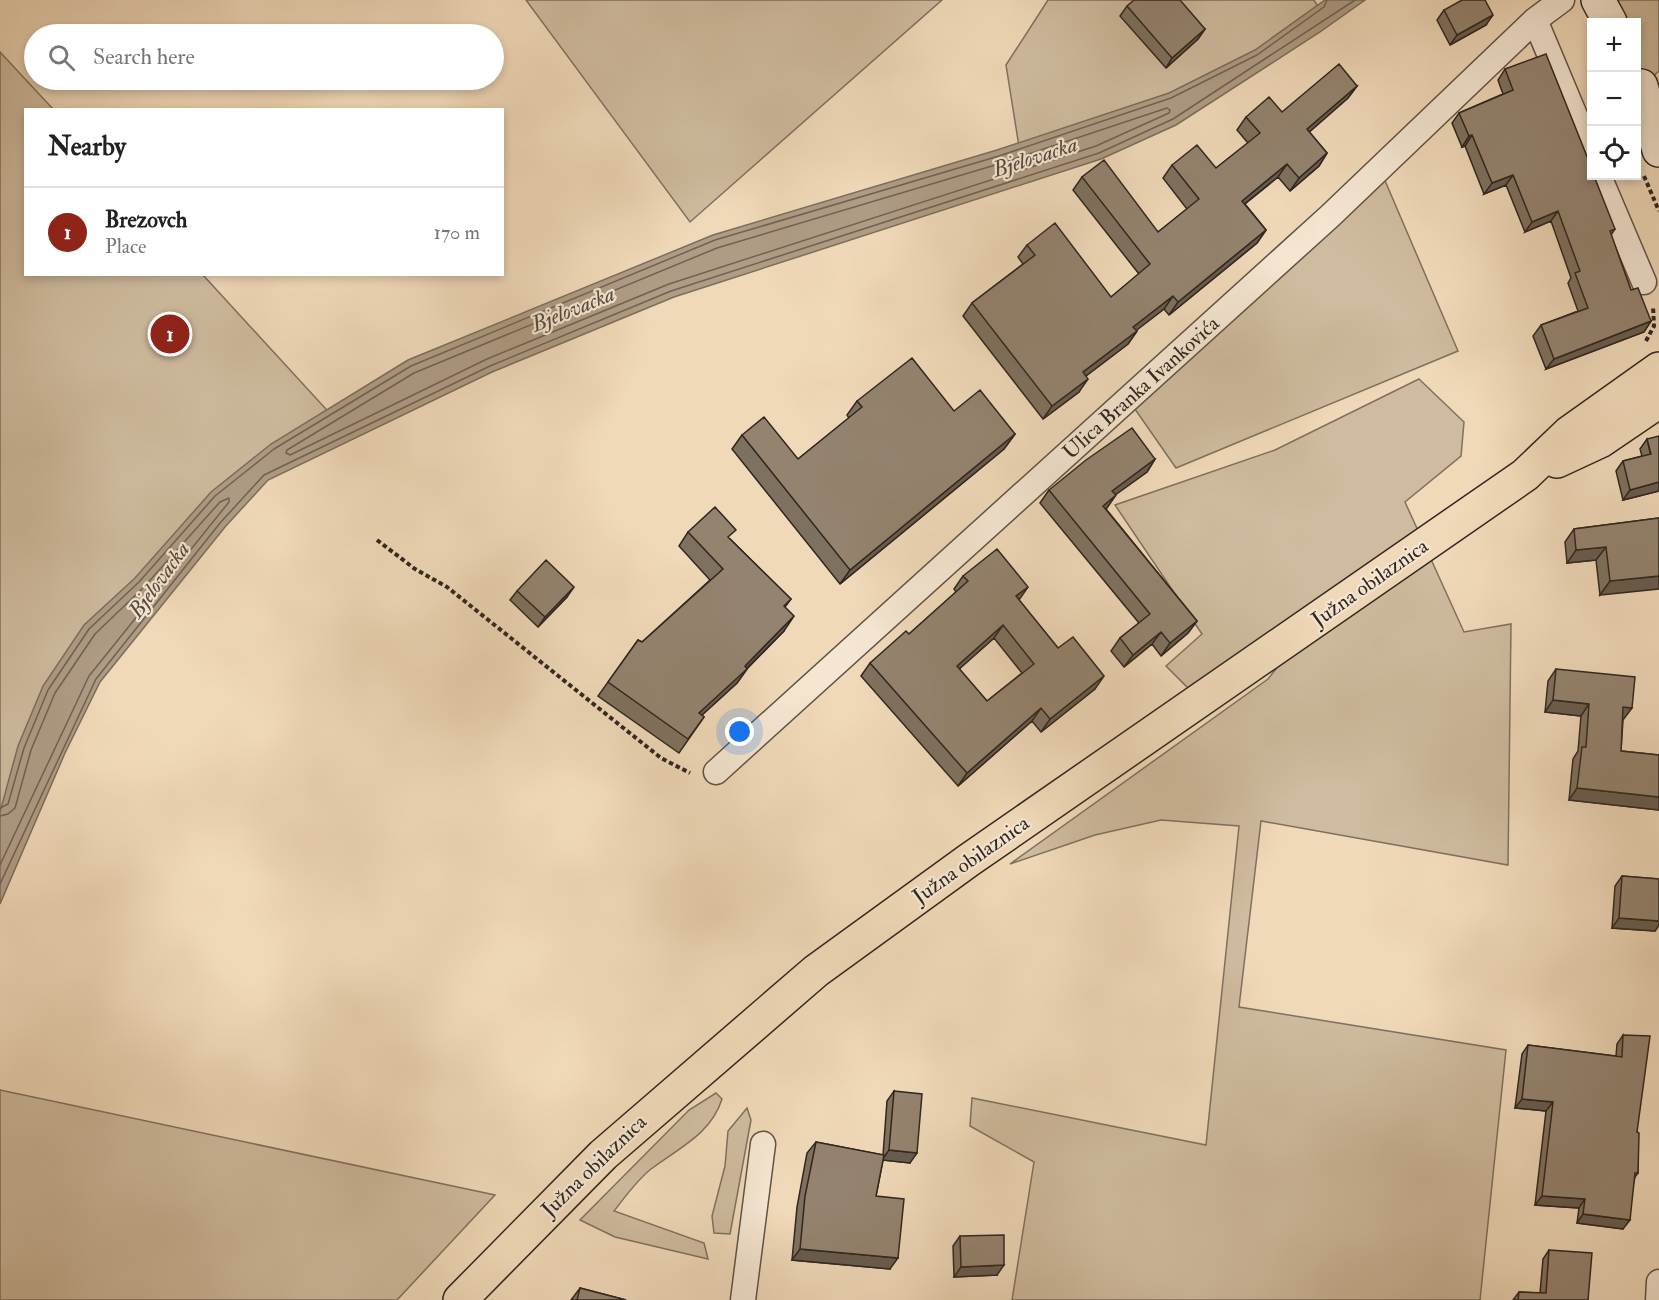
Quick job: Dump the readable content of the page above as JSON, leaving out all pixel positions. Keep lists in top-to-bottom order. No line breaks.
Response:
{"streets":{"main road":["Južna obilaznica"],"street":["Ulica Branka Ivankovića"]},"water":["Bjelovacka"],"page":{"map_buttons":["+","−"],"search":"Search here","heading":"Nearby","list":[{"mark":"1","name":"Brezovch","note":"Place","value":"170 m"}],"pins":"1"}}
